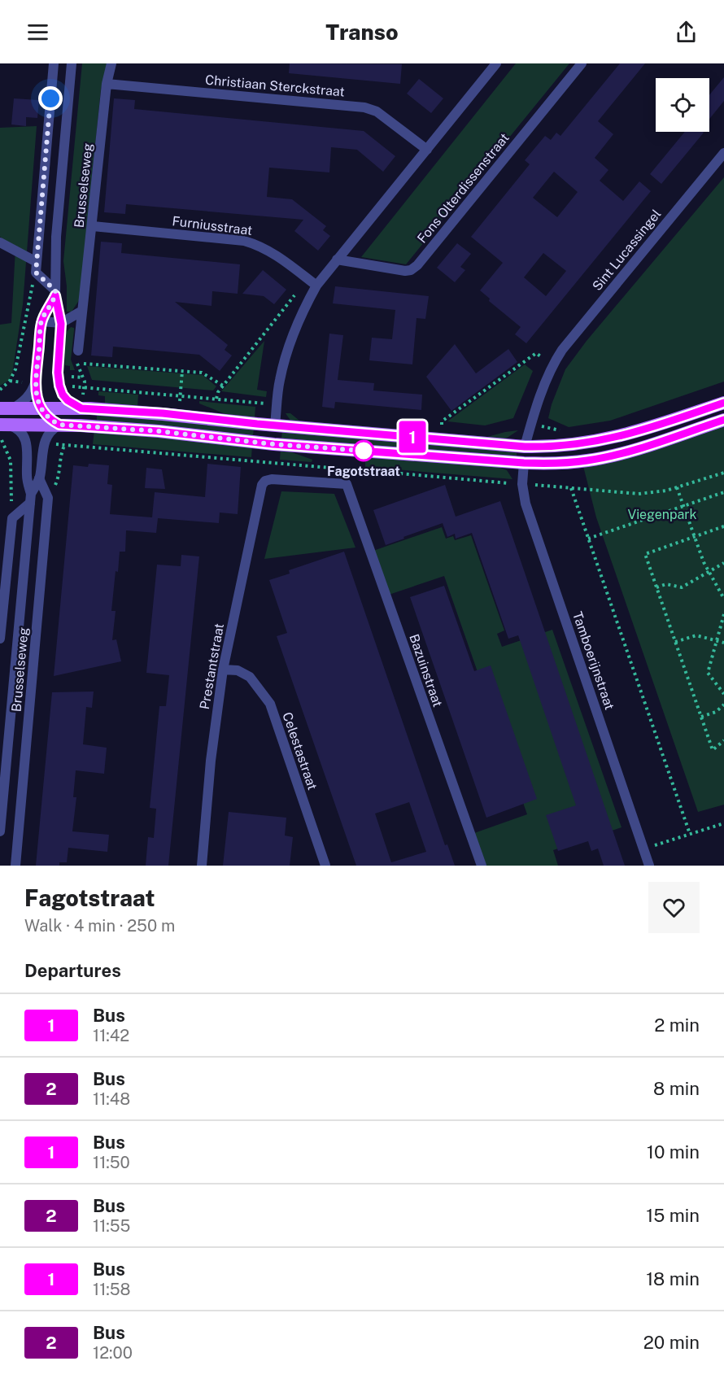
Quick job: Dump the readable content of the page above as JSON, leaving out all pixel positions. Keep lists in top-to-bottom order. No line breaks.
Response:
{"streets":{"street":["Christiaan Sterckstraat","Brusselseweg","Fons Olterdissenstraat","Furniusstraat","Sint Lucassingel","Tamboerijnstraat","Prestantstraat","Bazuinstraat","Celestastraat"]},"crossings":[["Christiaan Sterckstraat","Brusselseweg"],["Brusselseweg","Furniusstraat"],["Prestantstraat","Bazuinstraat"],["Prestantstraat","Celestastraat"]],"parks":["Viegenpark"],"places":["Fagotstraat"],"lines":["bus line 1"],"page":{"header":"Transo","on_map":"1","heading":[["Fagotstraat","Walk · 4 min · 250 m"],"Departures"],"list":[{"mark":"1","name":"Bus","note":"11:42","value":"2 min"},{"mark":"2","name":"Bus","note":"11:48","value":"8 min"},{"mark":"1","name":"Bus","note":"11:50","value":"10 min"},{"mark":"2","name":"Bus","note":"11:55","value":"15 min"},{"mark":"1","name":"Bus","note":"11:58","value":"18 min"},{"mark":"2","name":"Bus","note":"12:00","value":"20 min"}]}}
